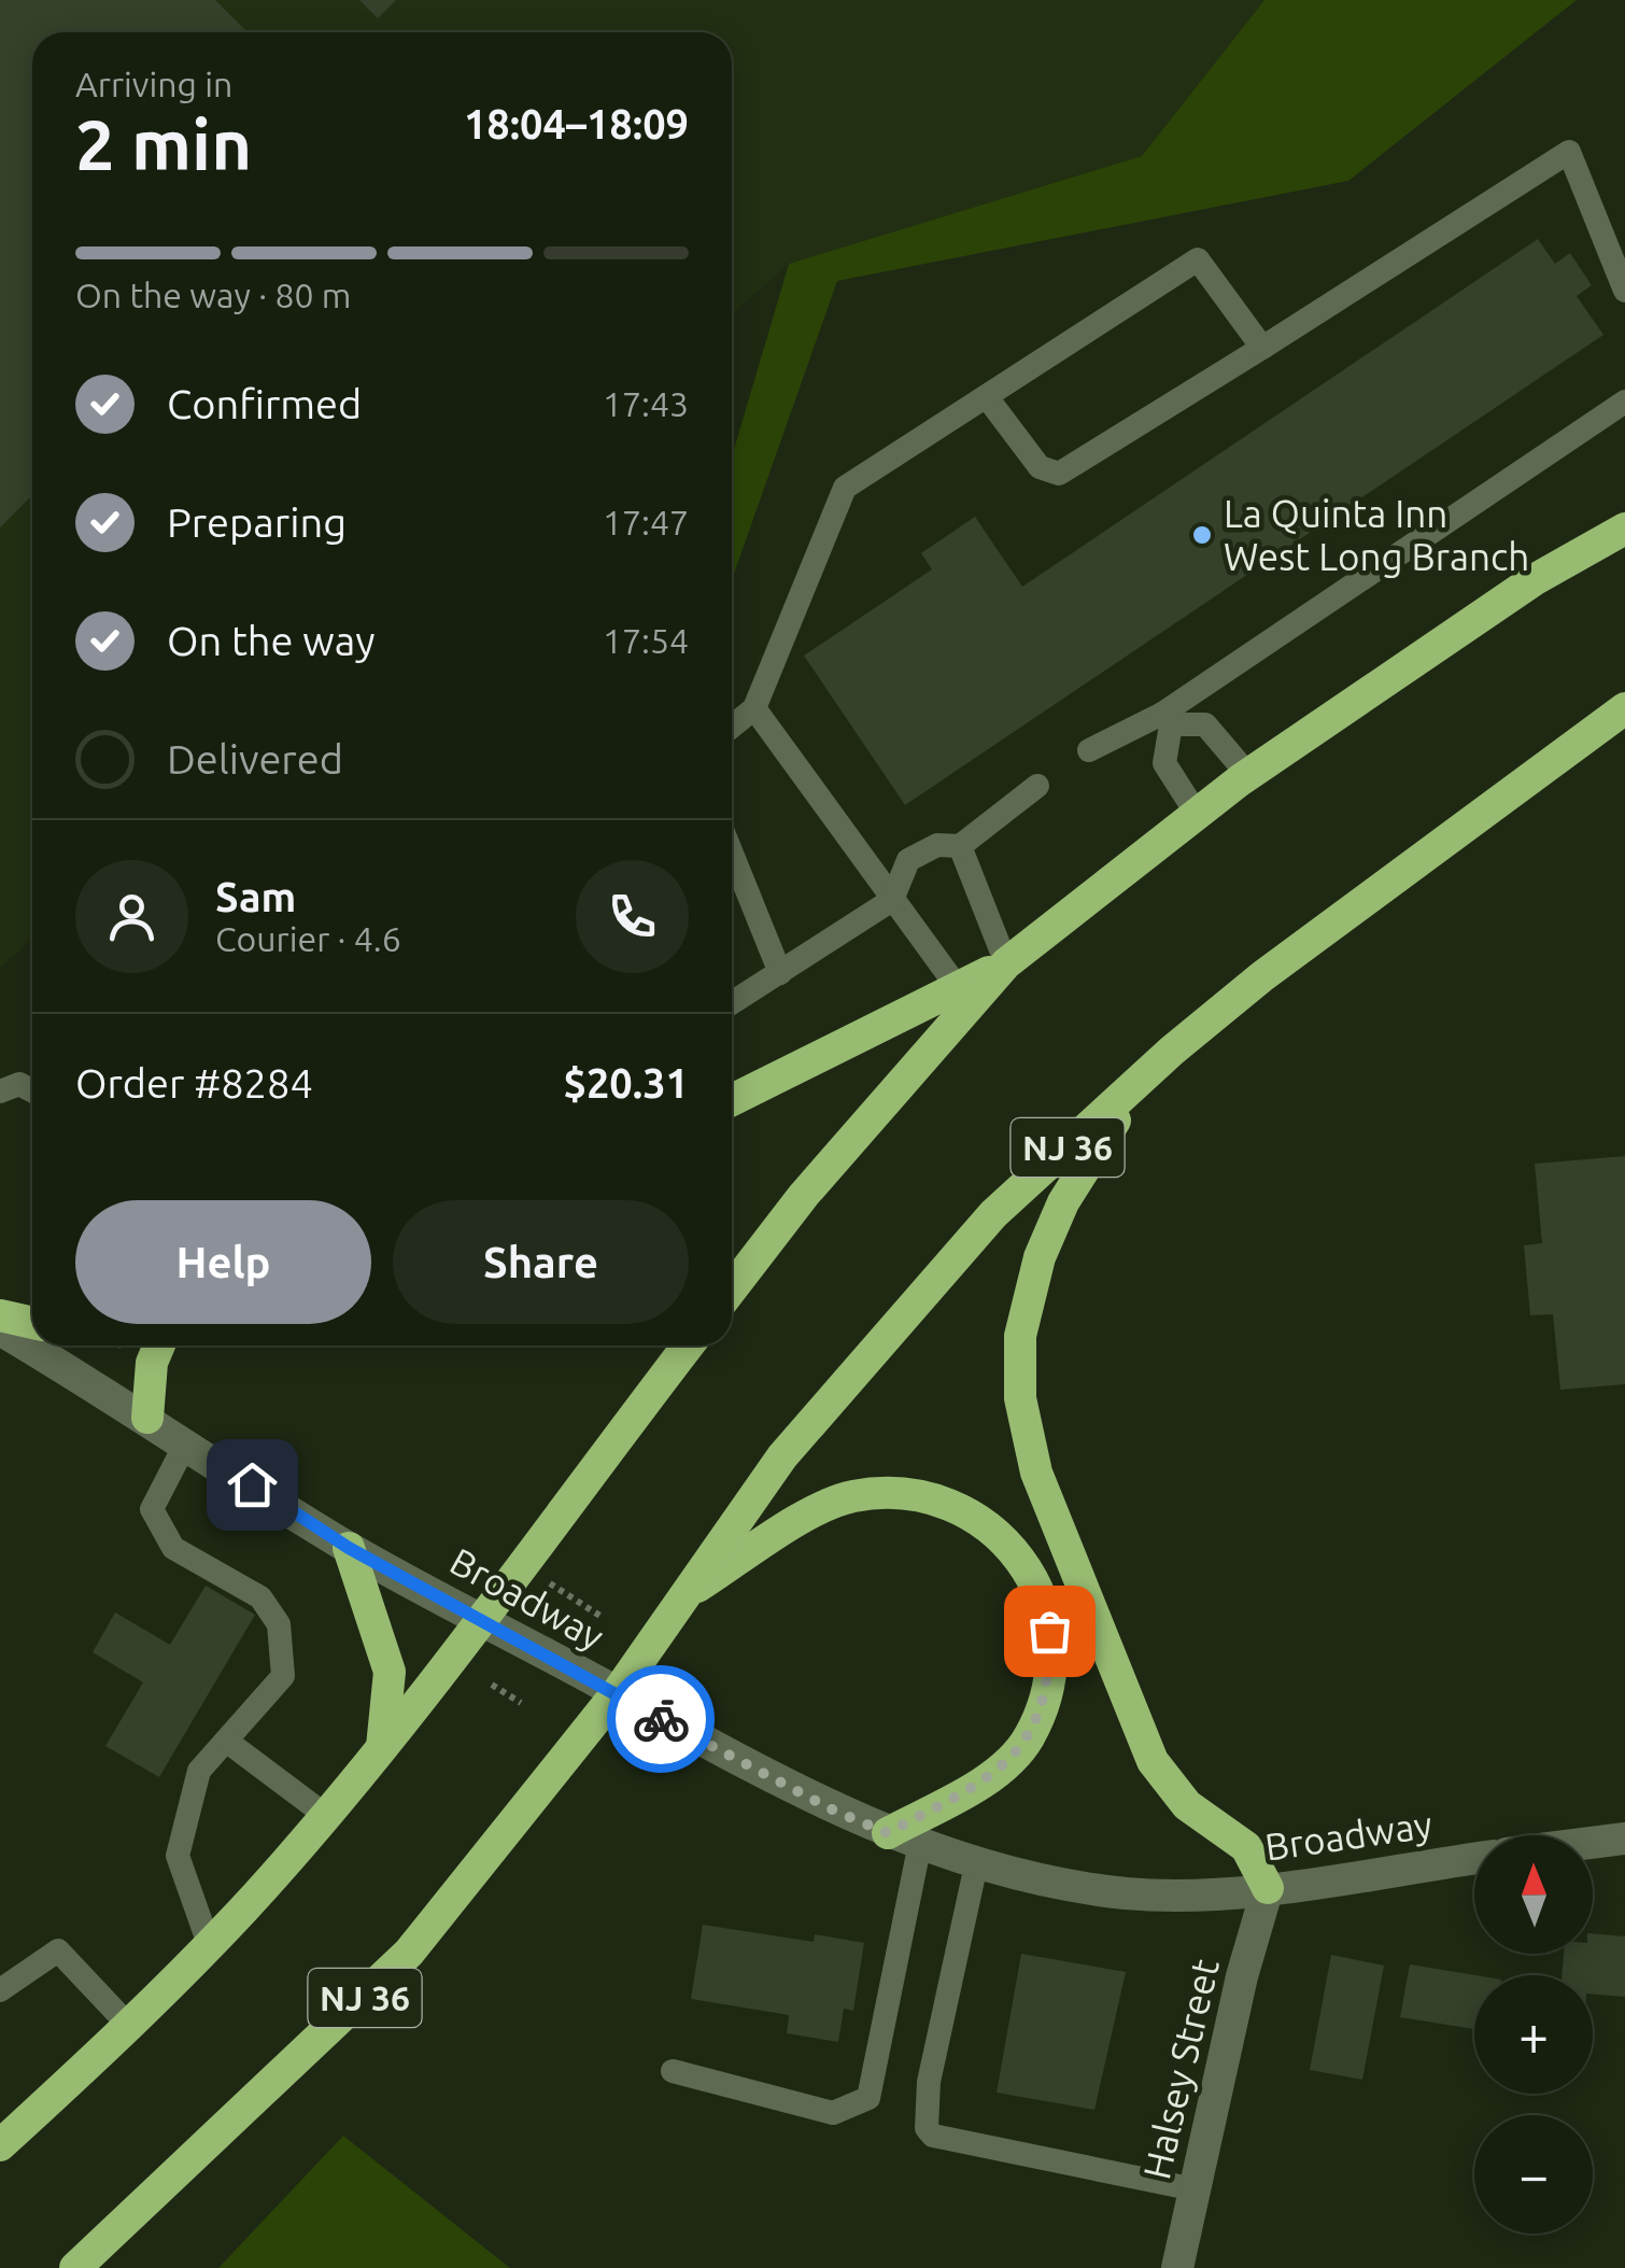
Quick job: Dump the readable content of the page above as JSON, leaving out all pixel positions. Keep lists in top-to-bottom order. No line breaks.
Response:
{"streets":{"highway":["NJ 36"],"street":["Broadway","Halsey Street"]},"crossings":[["NJ 36","Broadway"],["Broadway","Halsey Street"]],"places":["La Quinta Inn West Long Branch"],"north":"top","page":{"heading":["2 min","Arriving in","18:04–18:09"],"panel":["Sam","Courier · 4.6","Order #8284","$20.31"],"bar":"On the way · 80 m","list":[["Confirmed","17:43"],["Preparing","17:47"],["On the way","17:54"],"Delivered"],"buttons":["Help","Share"],"map_buttons":["+","−"]}}
